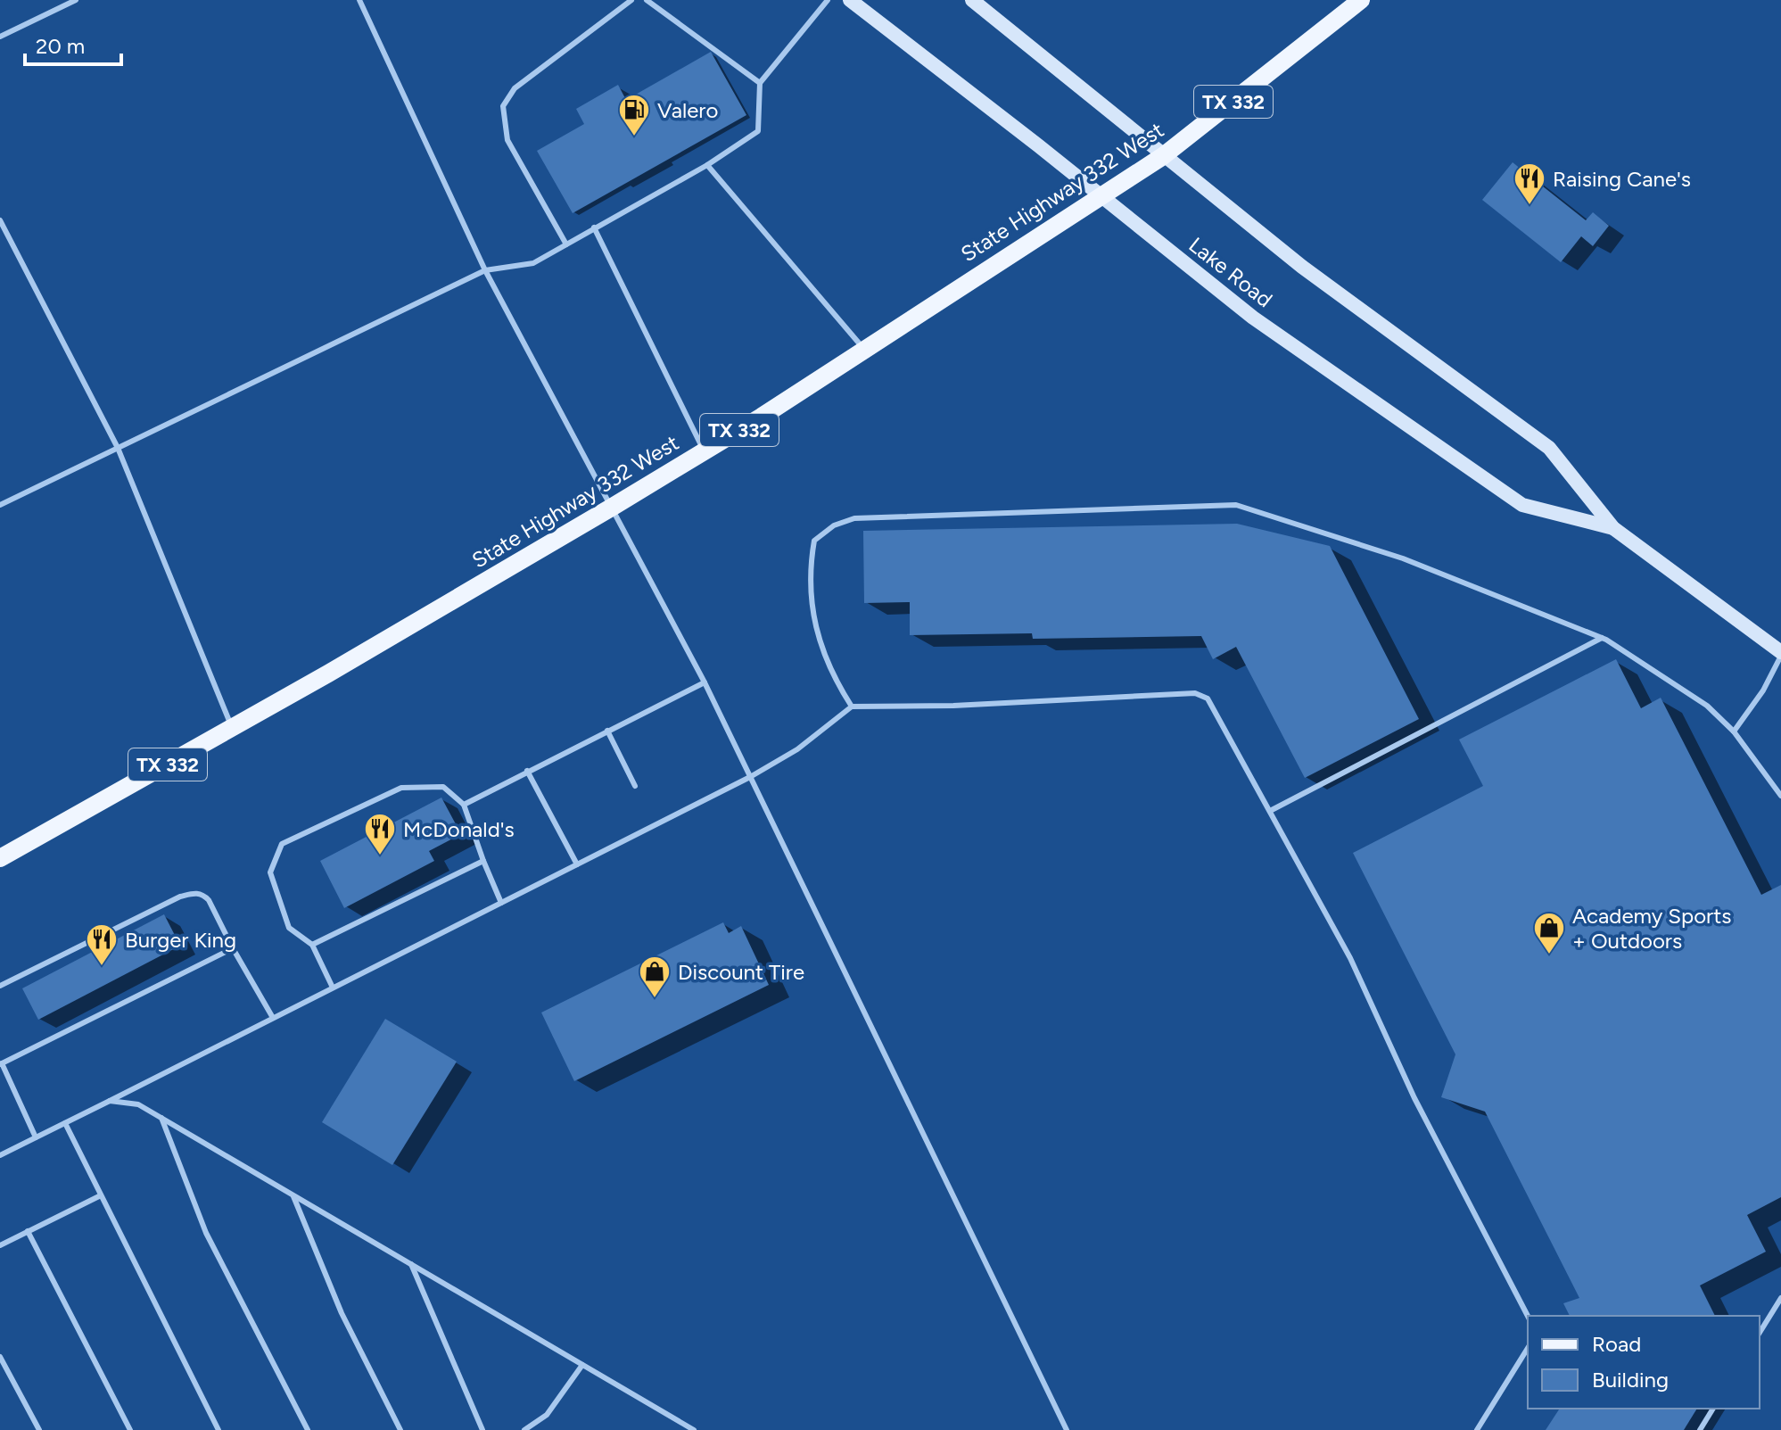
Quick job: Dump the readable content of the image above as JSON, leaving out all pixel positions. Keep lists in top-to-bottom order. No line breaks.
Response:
{"streets":{"main road":["TX 332","State Highway 332 West"],"street":["Lake Road"]},"crossings":[["State Highway 332 West","Lake Road"]],"places":{"fuel station":["Valero"],"restaurant":["Raising Cane's","McDonald's","Burger King"],"shop":["Academy Sports + Outdoors","Discount Tire"]},"legend":["Road","Building"],"scale_bar":"20 m"}
